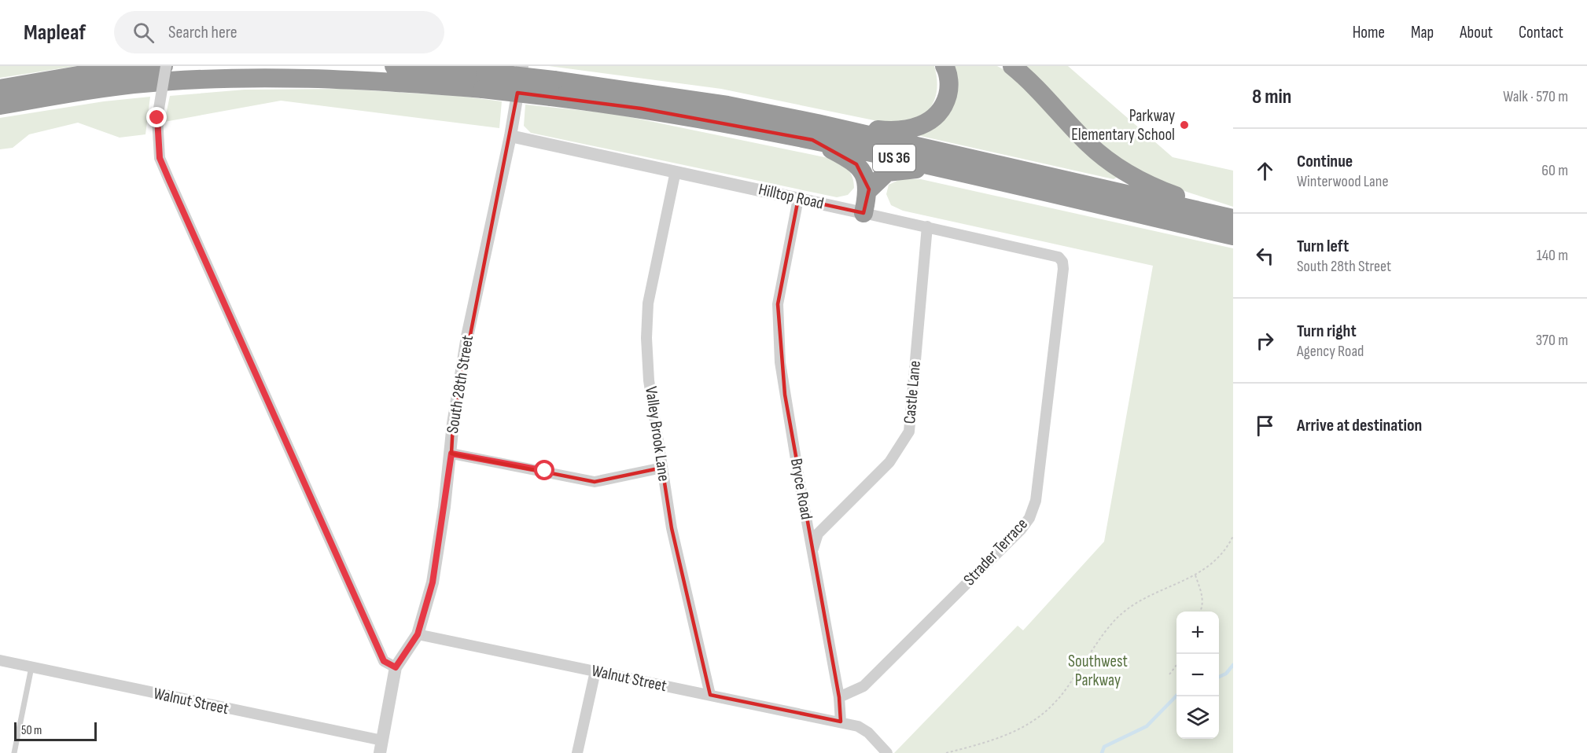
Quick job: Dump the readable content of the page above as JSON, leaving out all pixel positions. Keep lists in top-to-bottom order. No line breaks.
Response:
{"streets":{"highway":["US 36"],"street":["Hilltop Road","South 28th Street","Castle Lane","Valley Brook Lane","Bryce Road","Strader Terrace","Walnut Street"]},"crossings":[["Hilltop Road","South 28th Street"],["Hilltop Road","Castle Lane"],["Hilltop Road","Valley Brook Lane"],["Hilltop Road","Bryce Road"],["Hilltop Road","Strader Terrace"],["South 28th Street","Walnut Street"],["Castle Lane","Bryce Road"],["Valley Brook Lane","Walnut Street"],["Bryce Road","Strader Terrace"],["Bryce Road","Walnut Street"]],"parks":["Southwest Parkway"],"places":["Parkway Elementary School"],"scale_bar":"50 m","page":{"header":"Mapleaf","search":"Search here","nav":["Home","Map","About","Contact"],"heading":["8 min","Walk · 570 m"],"list":[["Continue","Winterwood Lane","60 m"],["Turn left","South 28th Street","140 m"],["Turn right","Agency Road","370 m"],"Arrive at destination"],"map_buttons":["+","−"],"scale":"50 m"}}
